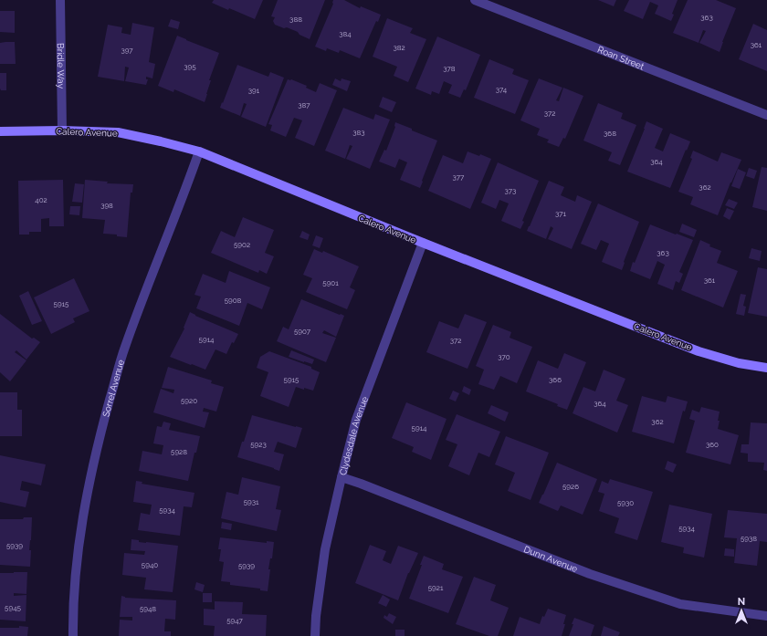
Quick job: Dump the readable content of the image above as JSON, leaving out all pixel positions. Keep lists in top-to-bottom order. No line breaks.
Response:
{"streets":{"street":["Roan Street","Bridle Way","Calero Avenue","Sorrel Avenue","Clydesdale Avenue","Dunn Avenue"]},"crossings":[["Bridle Way","Calero Avenue"],["Calero Avenue","Sorrel Avenue"],["Calero Avenue","Clydesdale Avenue"],["Clydesdale Avenue","Dunn Avenue"]],"house_numbers":["363","388","384","361","382","397","395","378","374","391","387","372","383","368","364","377","362","373","402","398","371","5902","363","361","5901","5908","5915","5907","5914","372","370","5915","366","5920","364","362","5914","5923","360","5928","5926","5931","5930","5934","5934","5938","5939","5940","5939","5921","5945","5948","5947"],"north":"top"}
